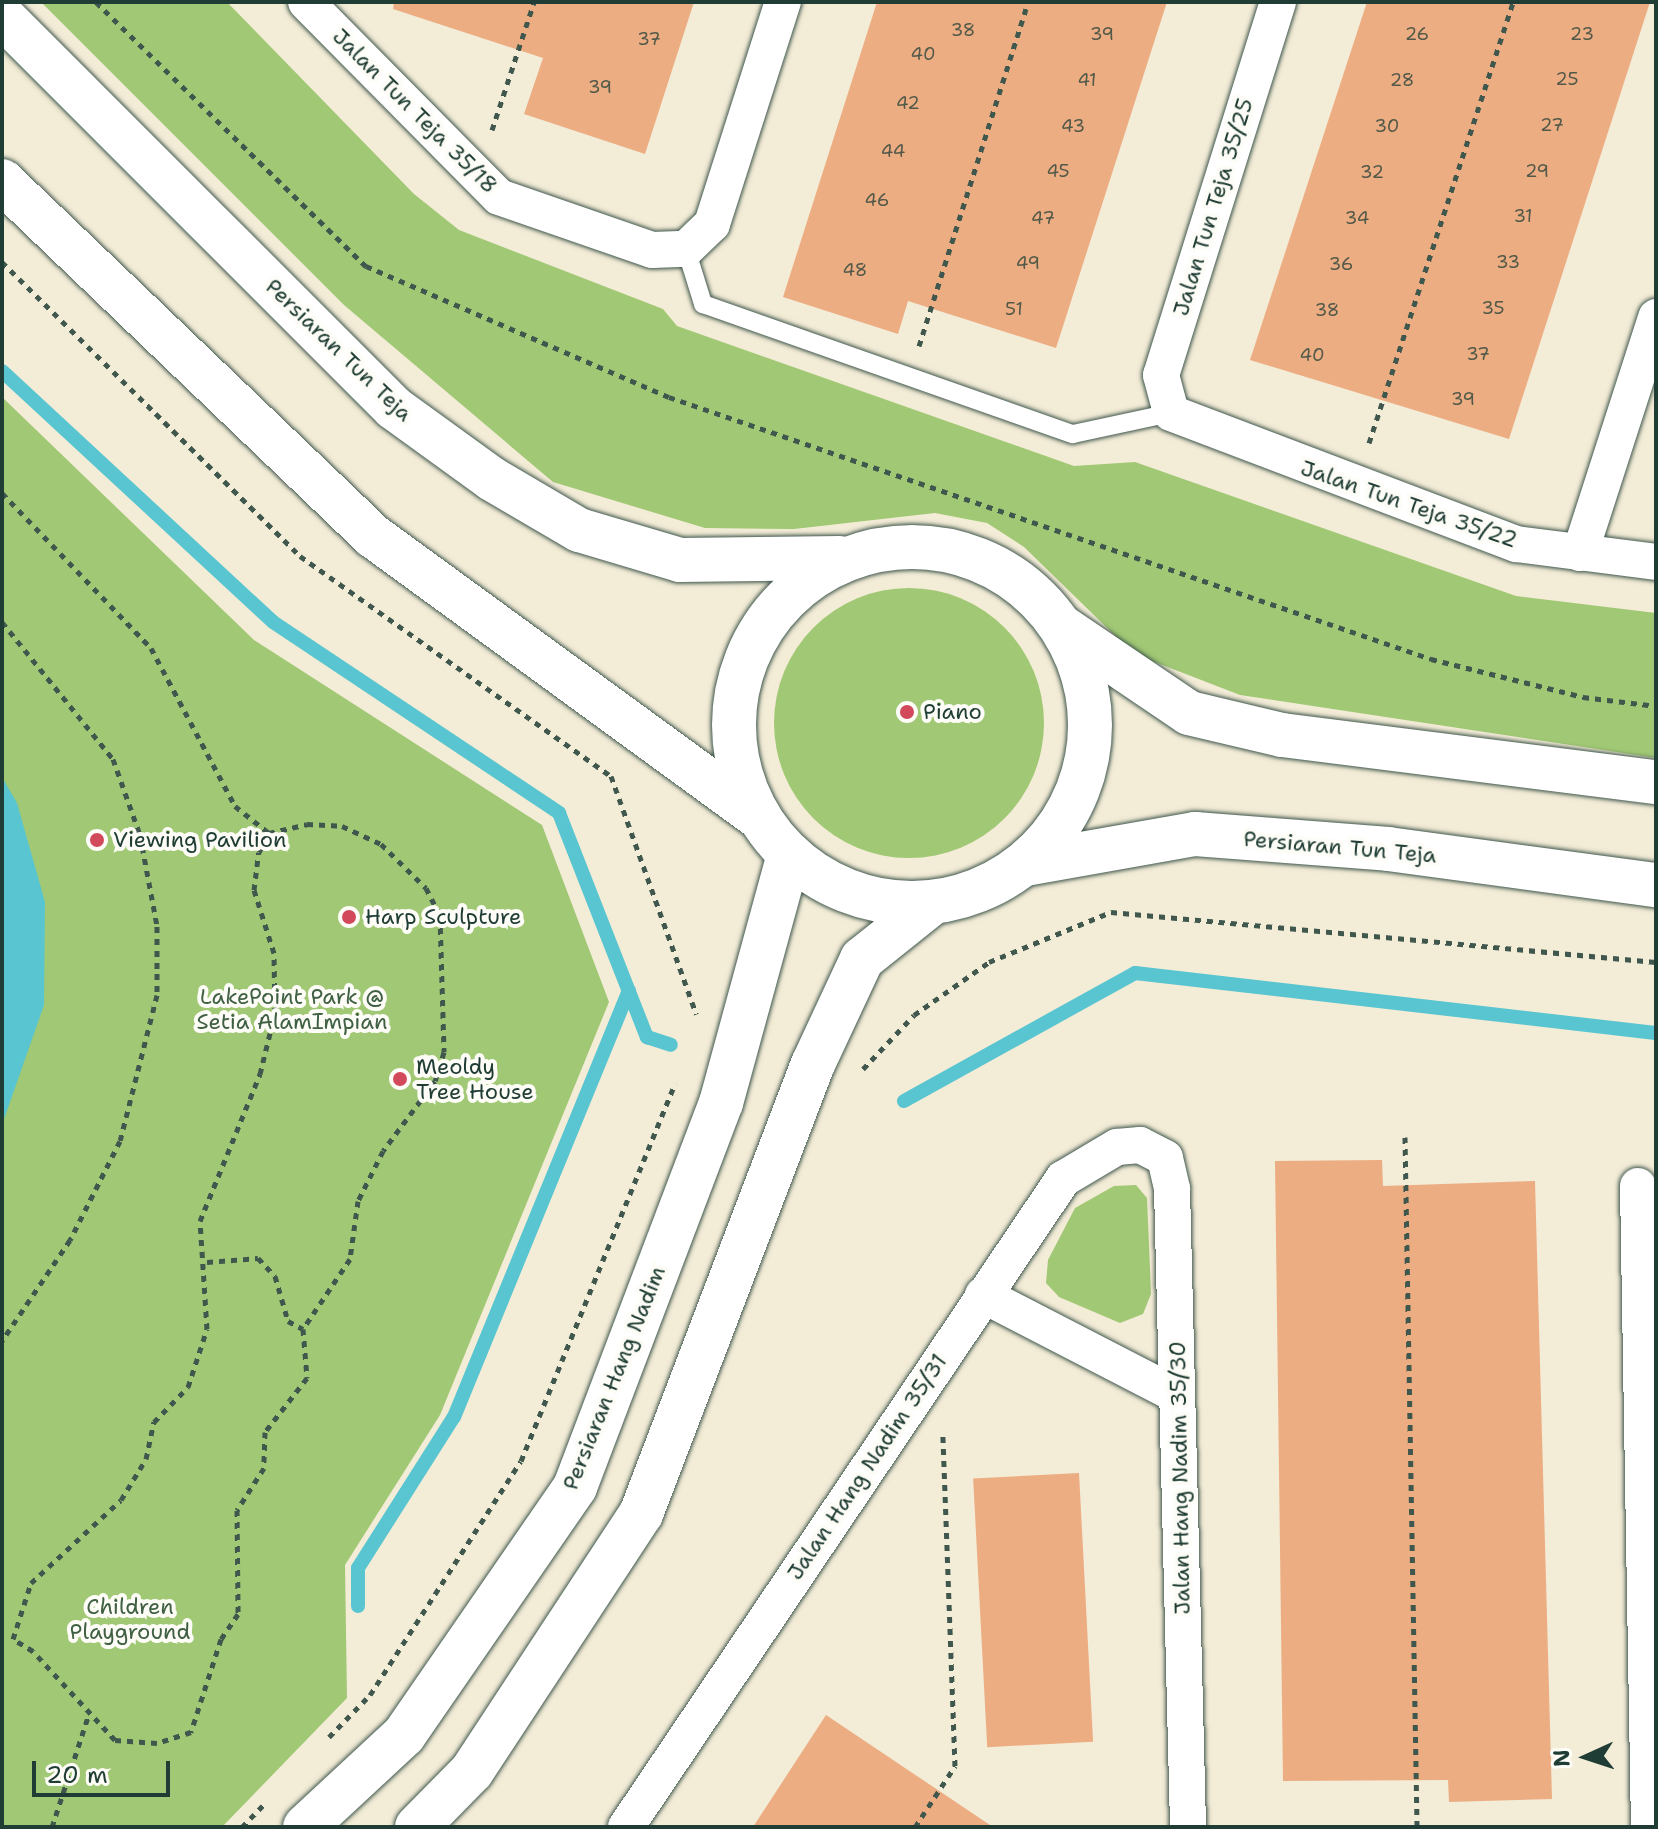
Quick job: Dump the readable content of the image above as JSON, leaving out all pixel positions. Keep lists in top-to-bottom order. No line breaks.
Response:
{"streets":{"main road":["Persiaran Tun Teja","Persiaran Hang Nadim"],"street":["Jalan Tun Teja 35/18","Jalan Tun Teja 35/25","Jalan Tun Teja 35/22","Jalan Hang Nadim 35/31","Jalan Hang Nadim 35/30"]},"crossings":[["Jalan Tun Teja 35/25","Jalan Tun Teja 35/22"],["Jalan Hang Nadim 35/31","Jalan Hang Nadim 35/30"]],"parks":["LakePoint Park @ Setia AlamImpian","Children Playground"],"places":["Piano","Viewing Pavilion","Harp Sculpture","Meoldy Tree House"],"house_numbers":["38","39","26","23","37","40","25","41","28","39","42","27","43","30","44","45","29","32","46","31","47","34","33","49","36","48","35","51","38","37","40","39"],"scale_bar":"20 m","north":"left"}
